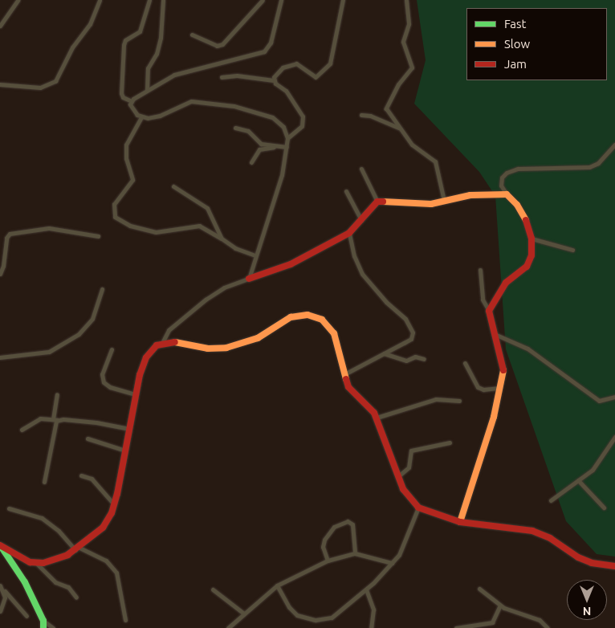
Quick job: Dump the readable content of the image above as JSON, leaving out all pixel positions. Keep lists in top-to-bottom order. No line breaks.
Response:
{"legend":["Fast","Slow","Jam"],"north":"bottom"}
